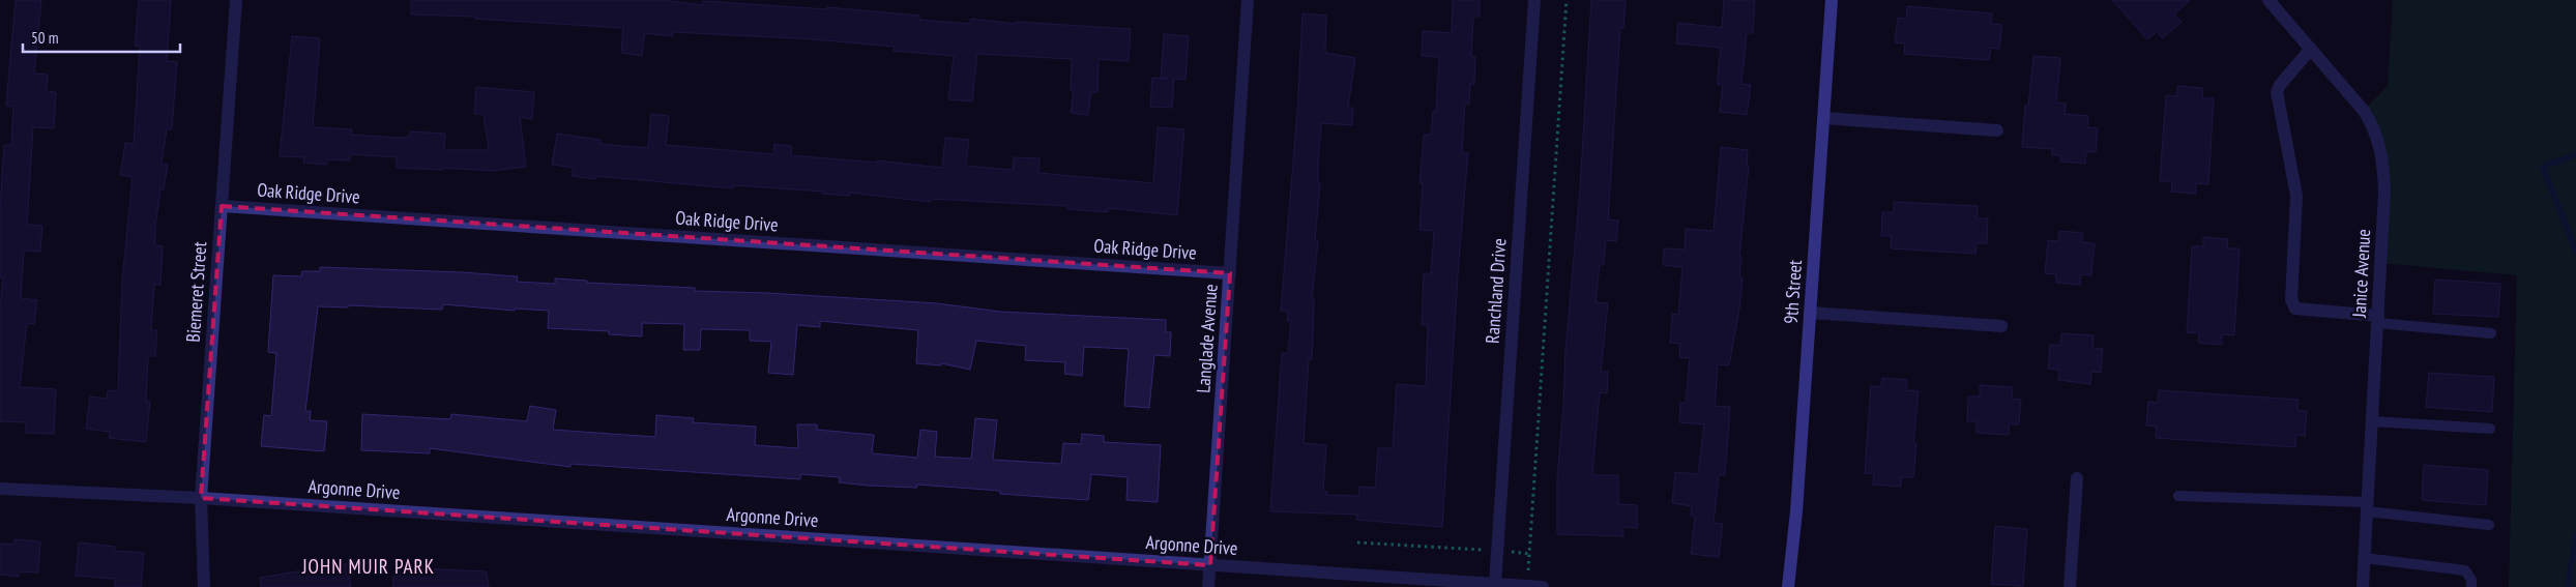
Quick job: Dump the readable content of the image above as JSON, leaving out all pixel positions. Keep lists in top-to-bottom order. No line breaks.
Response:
{"streets":{"street":["Oak Ridge Drive","Janice Avenue","Ranchland Drive","Biemeret Street","9th Street","Langlade Avenue","Argonne Drive"]},"crossings":[["Oak Ridge Drive","Biemeret Street"],["Oak Ridge Drive","Langlade Avenue"],["Ranchland Drive","Argonne Drive"],["Biemeret Street","Argonne Drive"],["Langlade Avenue","Argonne Drive"]],"districts":["JOHN MUIR PARK"],"scale_bar":"50 m"}
